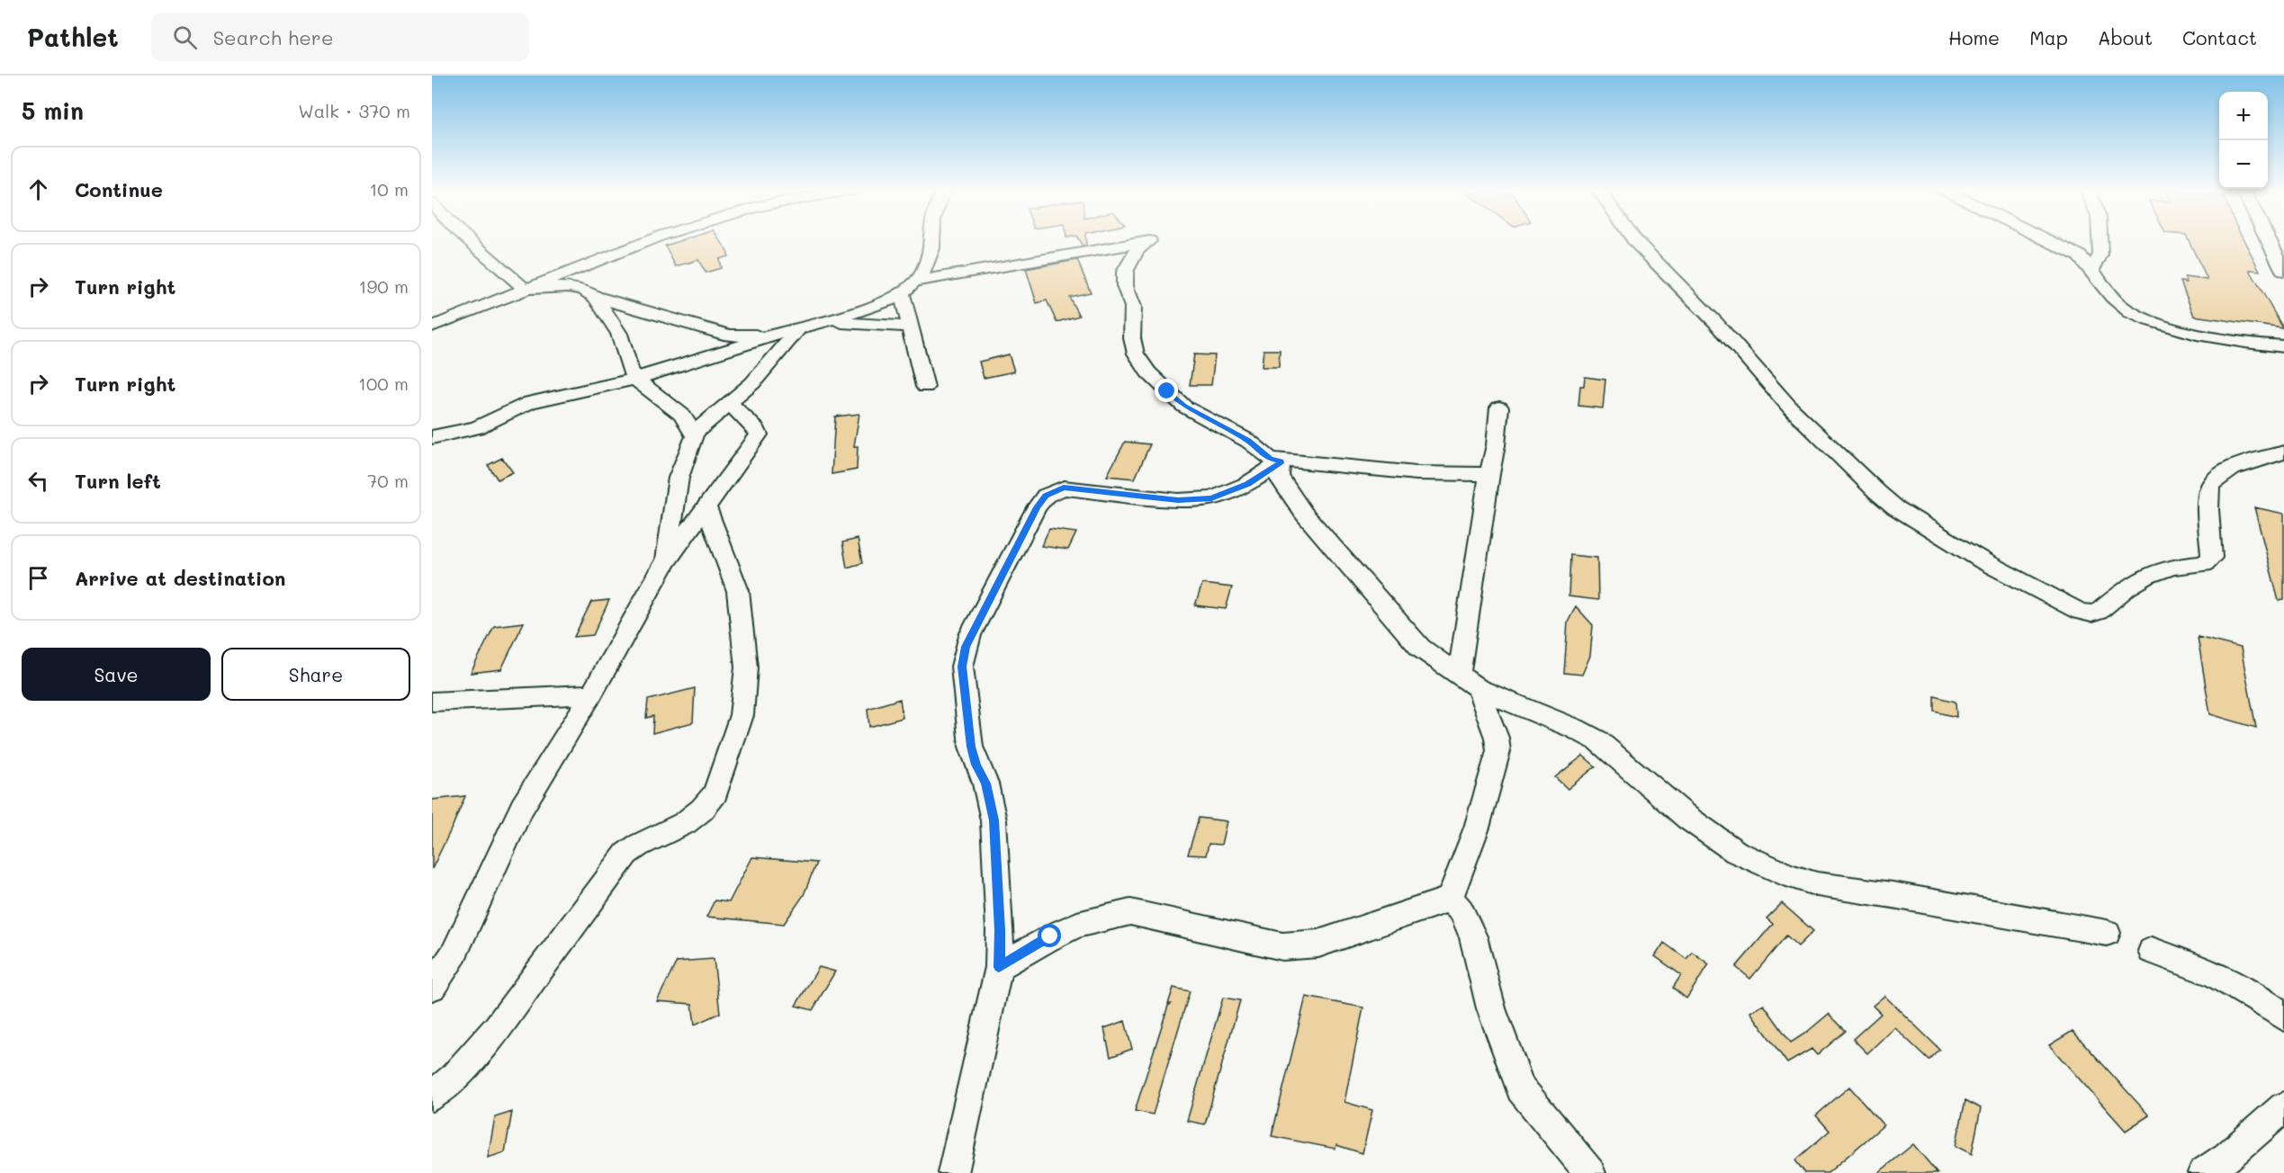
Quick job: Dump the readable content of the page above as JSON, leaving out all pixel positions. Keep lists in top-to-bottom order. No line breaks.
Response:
{"page":{"header":"Pathlet","search":"Search here","nav":["Home","Map","About","Contact"],"heading":["5 min","Walk · 370 m"],"map_buttons":["+","−"],"list":[["Continue","10 m"],["Turn right","190 m"],["Turn right","100 m"],["Turn left","70 m"],"Arrive at destination"],"buttons":["Save","Share"]}}
